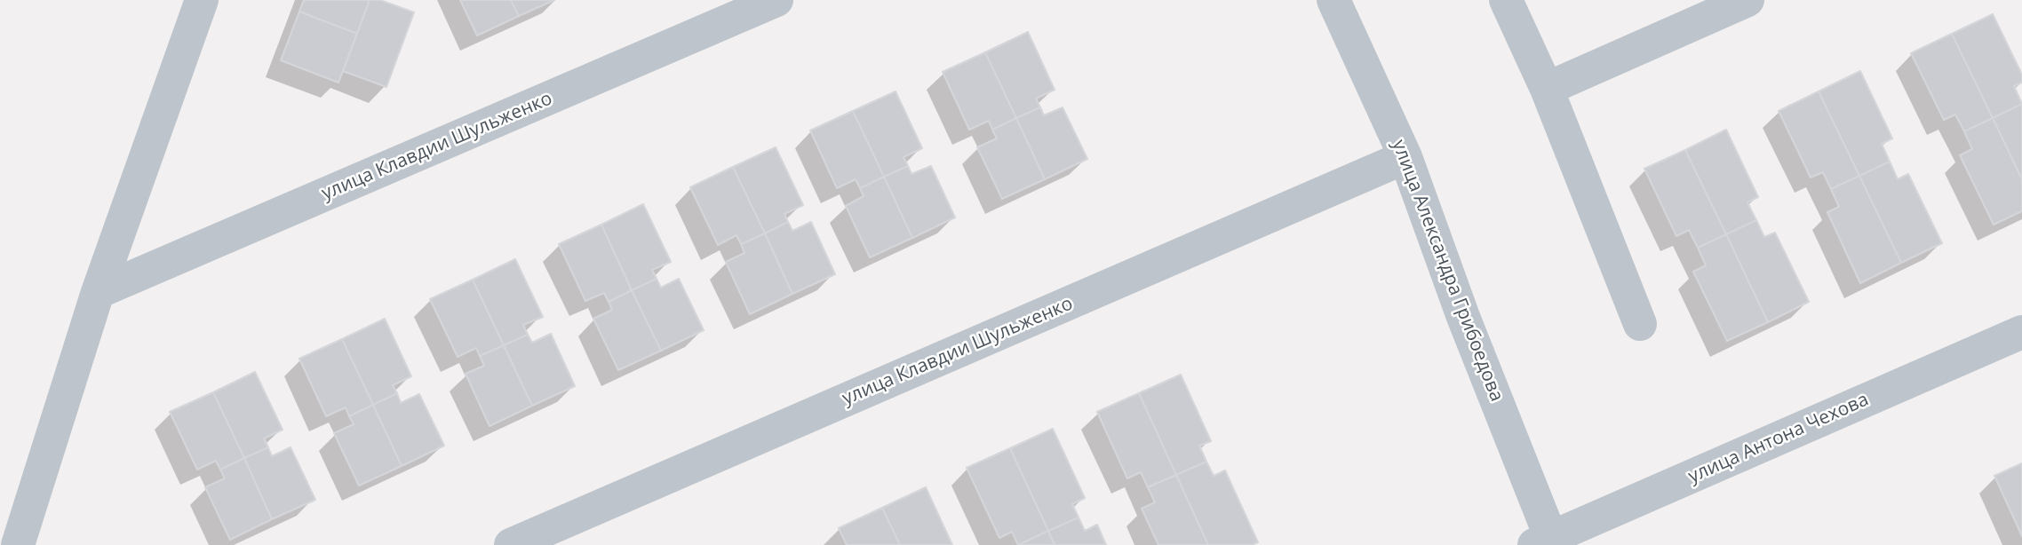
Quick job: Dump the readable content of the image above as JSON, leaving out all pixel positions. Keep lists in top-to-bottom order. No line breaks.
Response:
{"streets":{"street":["улица Клавдии Шульженко","улица Александра Грибоедова","улица Антона Чехова"]},"crossings":[["улица Клавдии Шульженко","улица Александра Грибоедова"],["улица Александра Грибоедова","улица Антона Чехова"]]}
